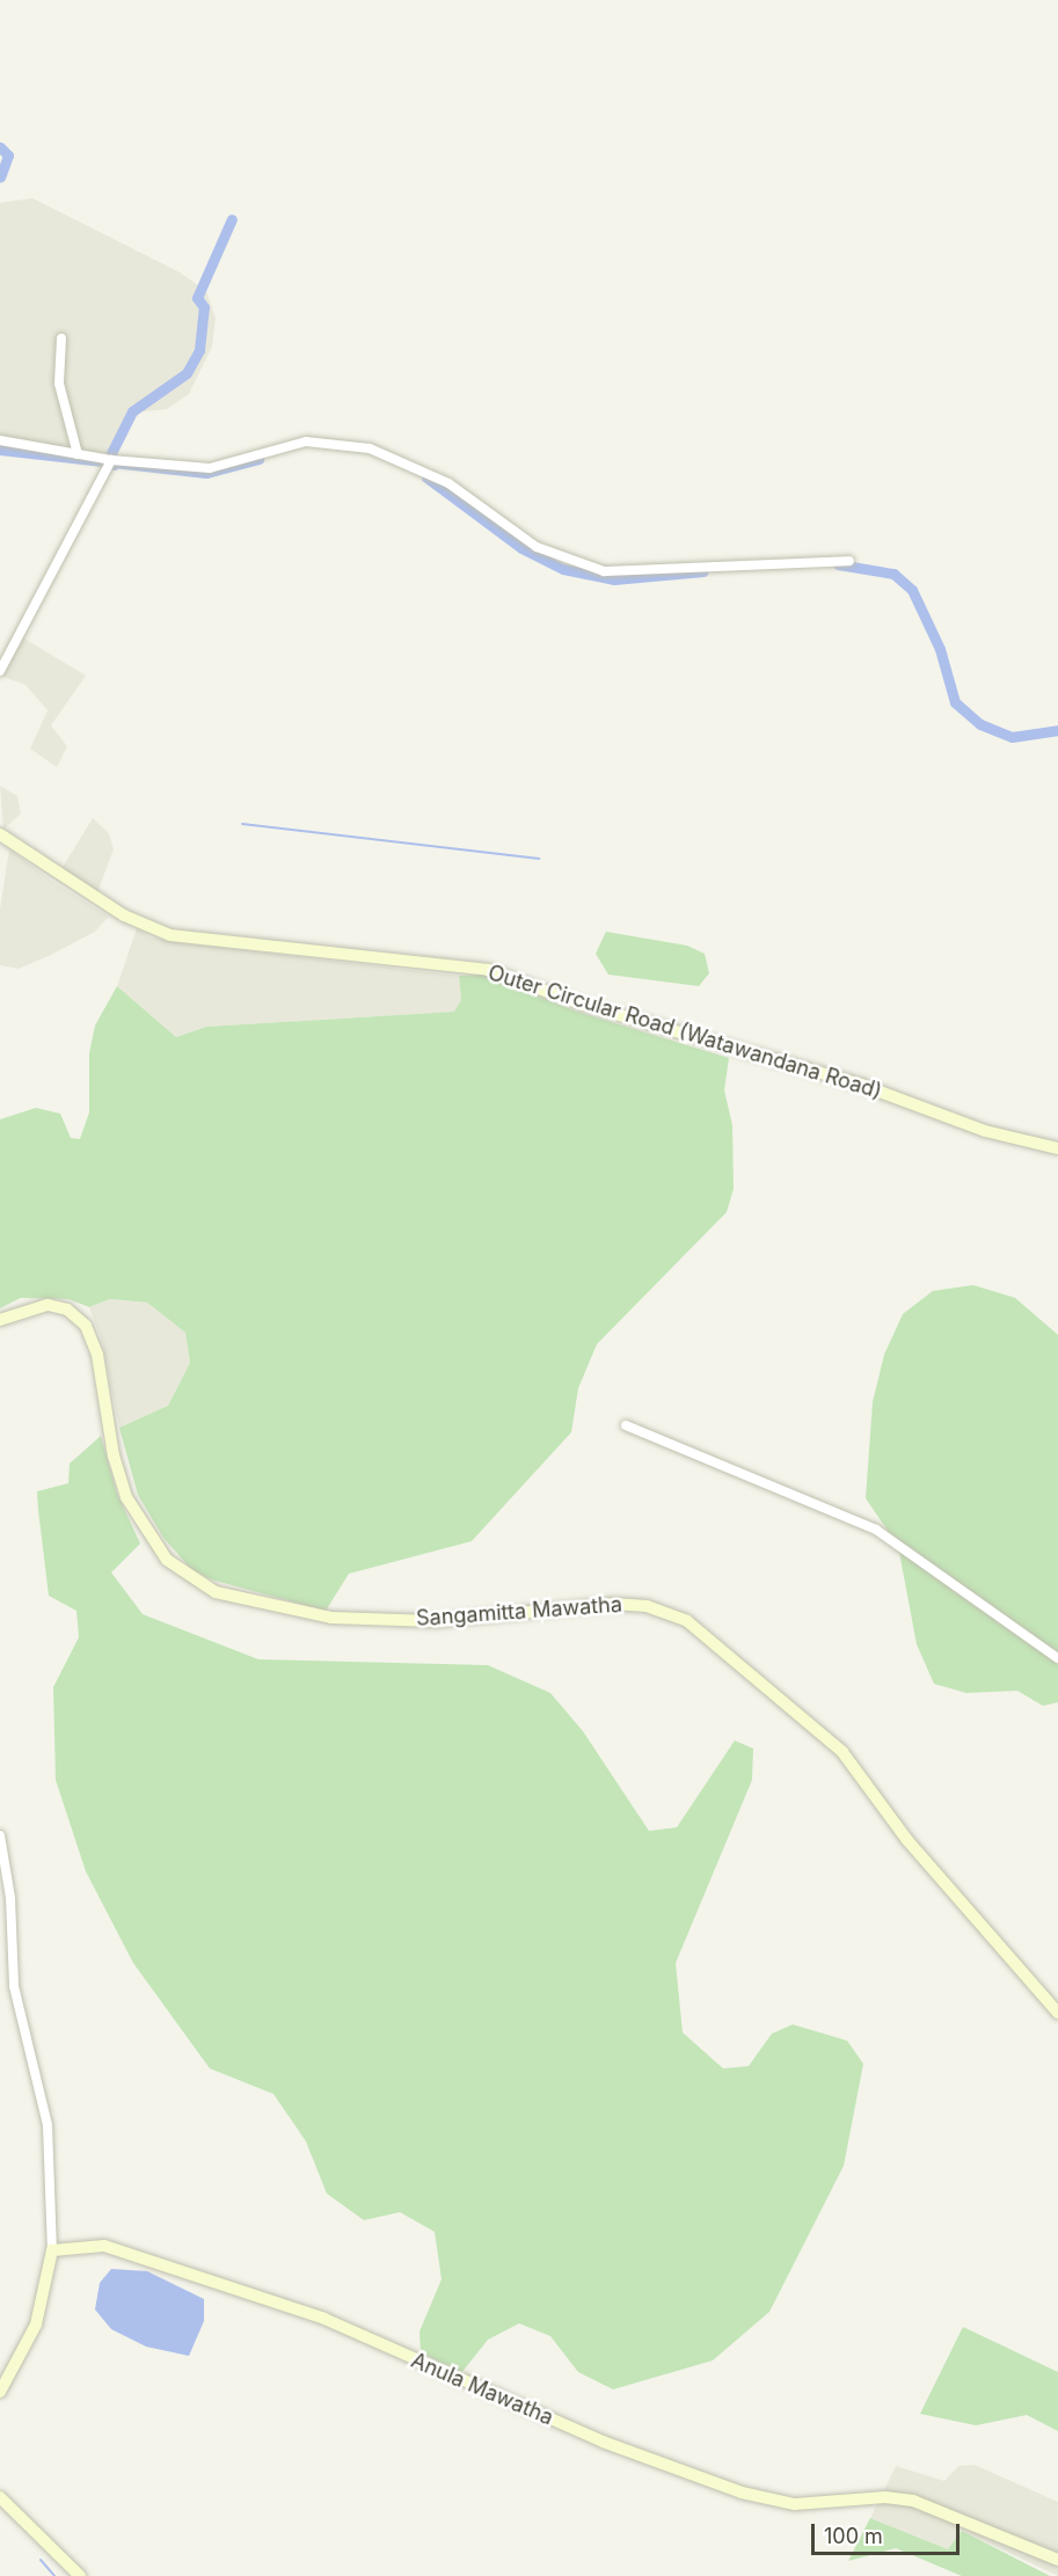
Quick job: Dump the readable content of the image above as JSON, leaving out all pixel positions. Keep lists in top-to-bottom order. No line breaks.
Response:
{"streets":{"main road":["Outer Circular Road (Watawandana Road)","Sangamitta Mawatha","Anula Mawatha"]},"scale_bar":"100 m"}
